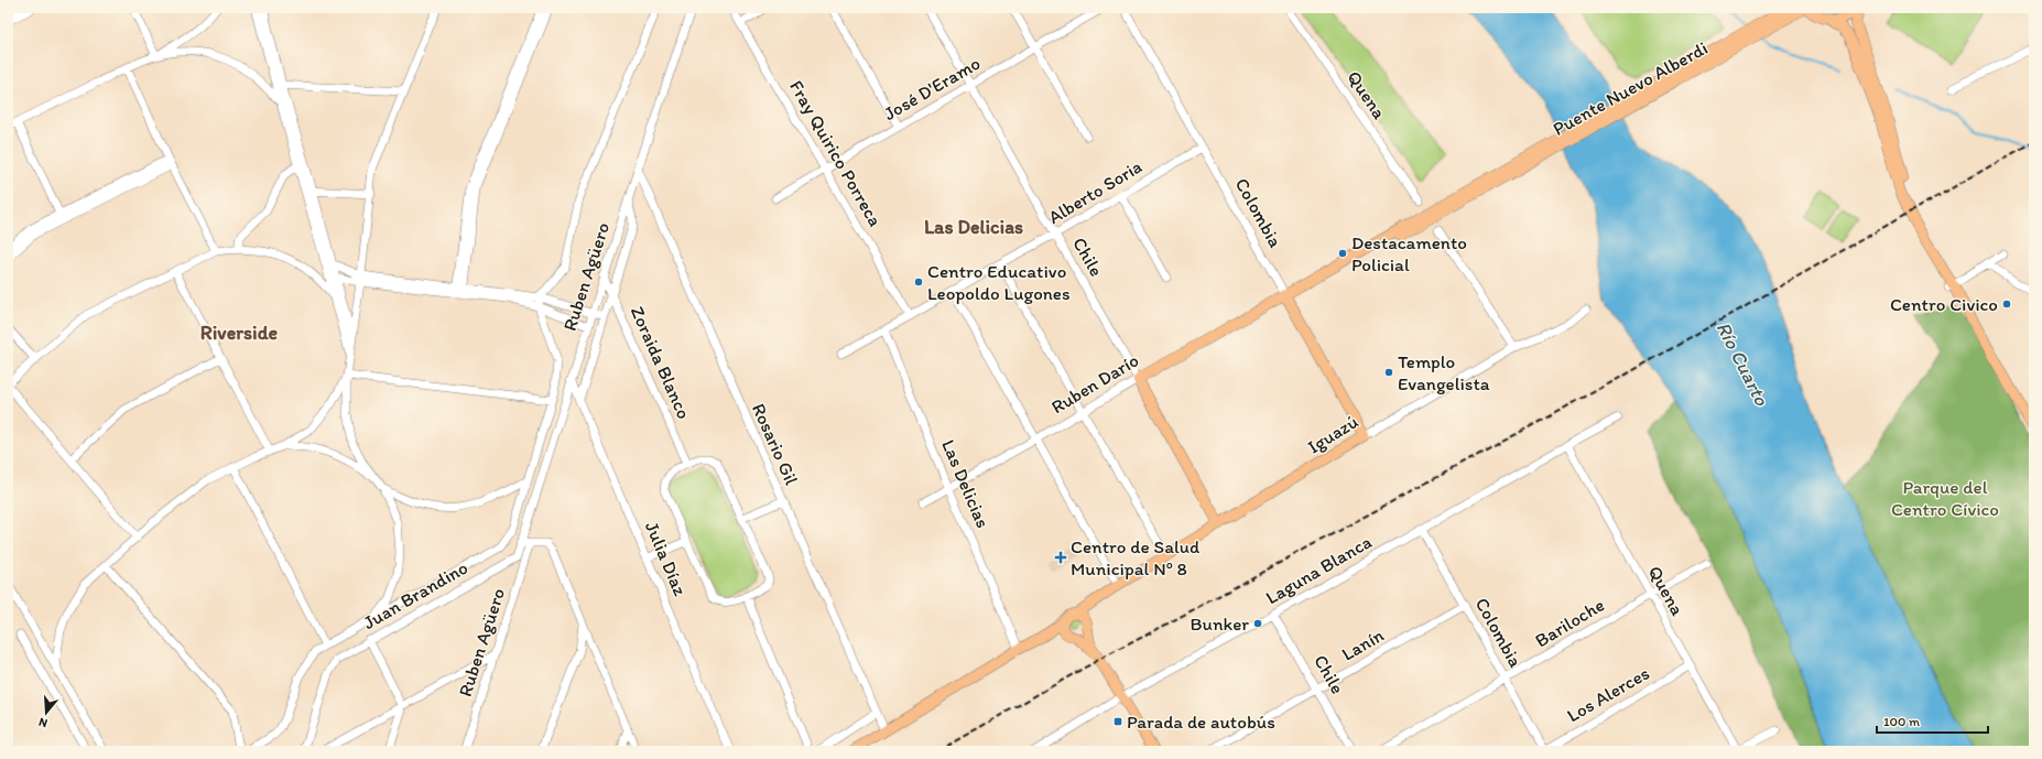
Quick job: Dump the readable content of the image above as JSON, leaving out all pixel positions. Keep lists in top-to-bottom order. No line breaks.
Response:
{"streets":{"main road":["Puente Nuevo Alberdi","Colombia","Chile","Ruben Darío","Iguazú"],"street":["José D'Eramo","Quena","Fray Quirico Porreca","Alberto Soria","Ruben Agüero","Zoraida Blanco","Rosario Gil","Las Delicias","Julia Díaz","Laguna Blanca","Juan Brandino","Bariloche","Lanín","Los Alerces"]},"crossings":[["José D'Eramo","Fray Quirico Porreca"],["José D'Eramo","Chile"],["Puente Nuevo Alberdi","Ruben Darío"],["Quena","Laguna Blanca"],["Quena","Bariloche"],["Quena","Los Alerces"],["Fray Quirico Porreca","Alberto Soria"],["Alberto Soria","Colombia"],["Alberto Soria","Chile"],["Alberto Soria","Las Delicias"],["Colombia","Ruben Darío"],["Colombia","Iguazú"],["Colombia","Laguna Blanca"],["Colombia","Bariloche"],["Colombia","Lanín"],["Colombia","Los Alerces"],["Chile","Ruben Darío"],["Chile","Iguazú"],["Chile","Laguna Blanca"],["Chile","Lanín"],["Ruben Agüero","Zoraida Blanco"],["Ruben Agüero","Rosario Gil"],["Ruben Agüero","Julia Díaz"],["Ruben Agüero","Juan Brandino"],["Ruben Darío","Las Delicias"]],"districts":["Las Delicias","Riverside"],"water":["Río Cuarto"],"parks":["Parque del Centro Cívico"],"places":{"other":["Destacamento Policial","Centro Educativo Leopoldo Lugones","Centro Civico","Templo Evangelista","Bunker"],"health":["Centro de Salud Municipal Nº 8"],"transit":["Parada de autobús"]},"scale_bar":"100 m","north":"bottom"}
